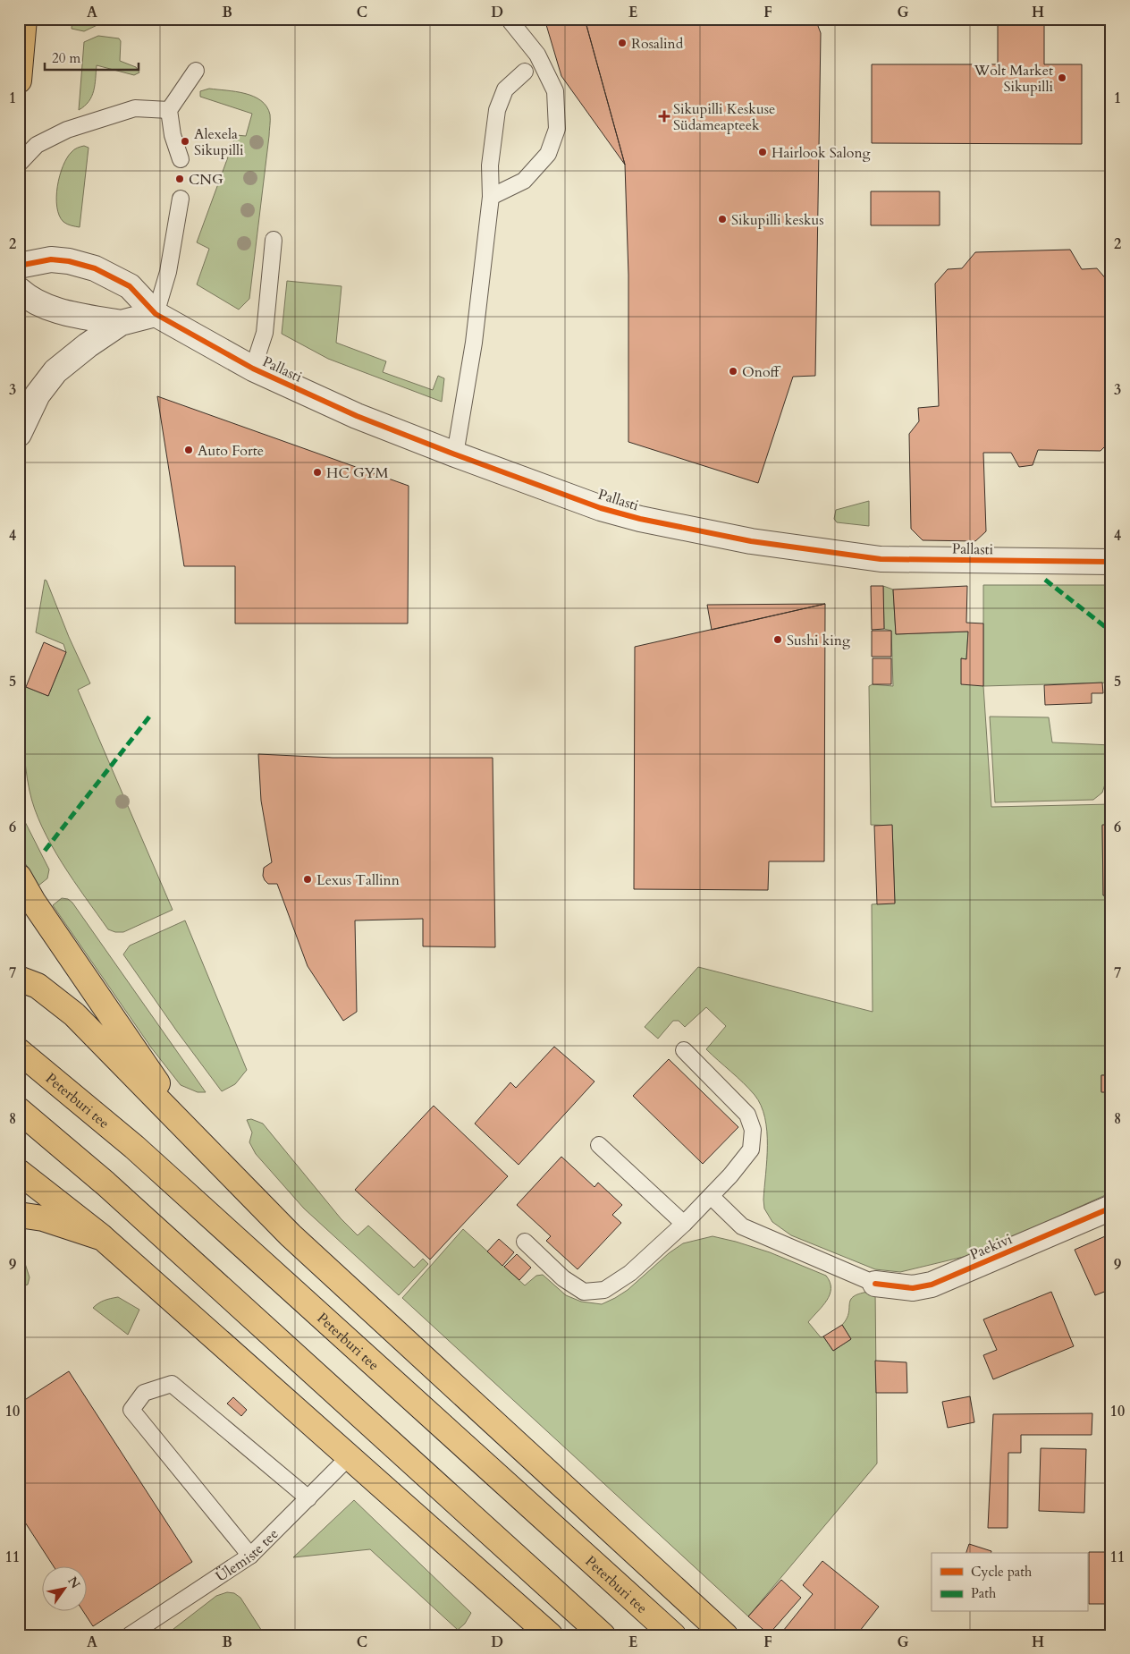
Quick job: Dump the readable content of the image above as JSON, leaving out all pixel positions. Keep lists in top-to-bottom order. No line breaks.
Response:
{"streets":{"main road":["Peterburi tee"],"street":["Pallasti","Paekivi"],"lane":["Ülemiste tee"]},"places":{"other":["Rosalind","Wolt Market Sikupilli","Alexela Sikupilli","Hairlook Salong","CNG","Sikupilli keskus","Onoff","Auto Forte","HC GYM","Sushi king","Lexus Tallinn"],"health":["Sikupilli Keskuse Südameapteek"]},"legend":["Cycle path","Path"],"scale_bar":"20 m","north":"top right","grid":{"columns":["A","B","C","D","E","F","G","H"],"rows":["1","2","3","4","5","6","7","8","9","10","11"]}}
